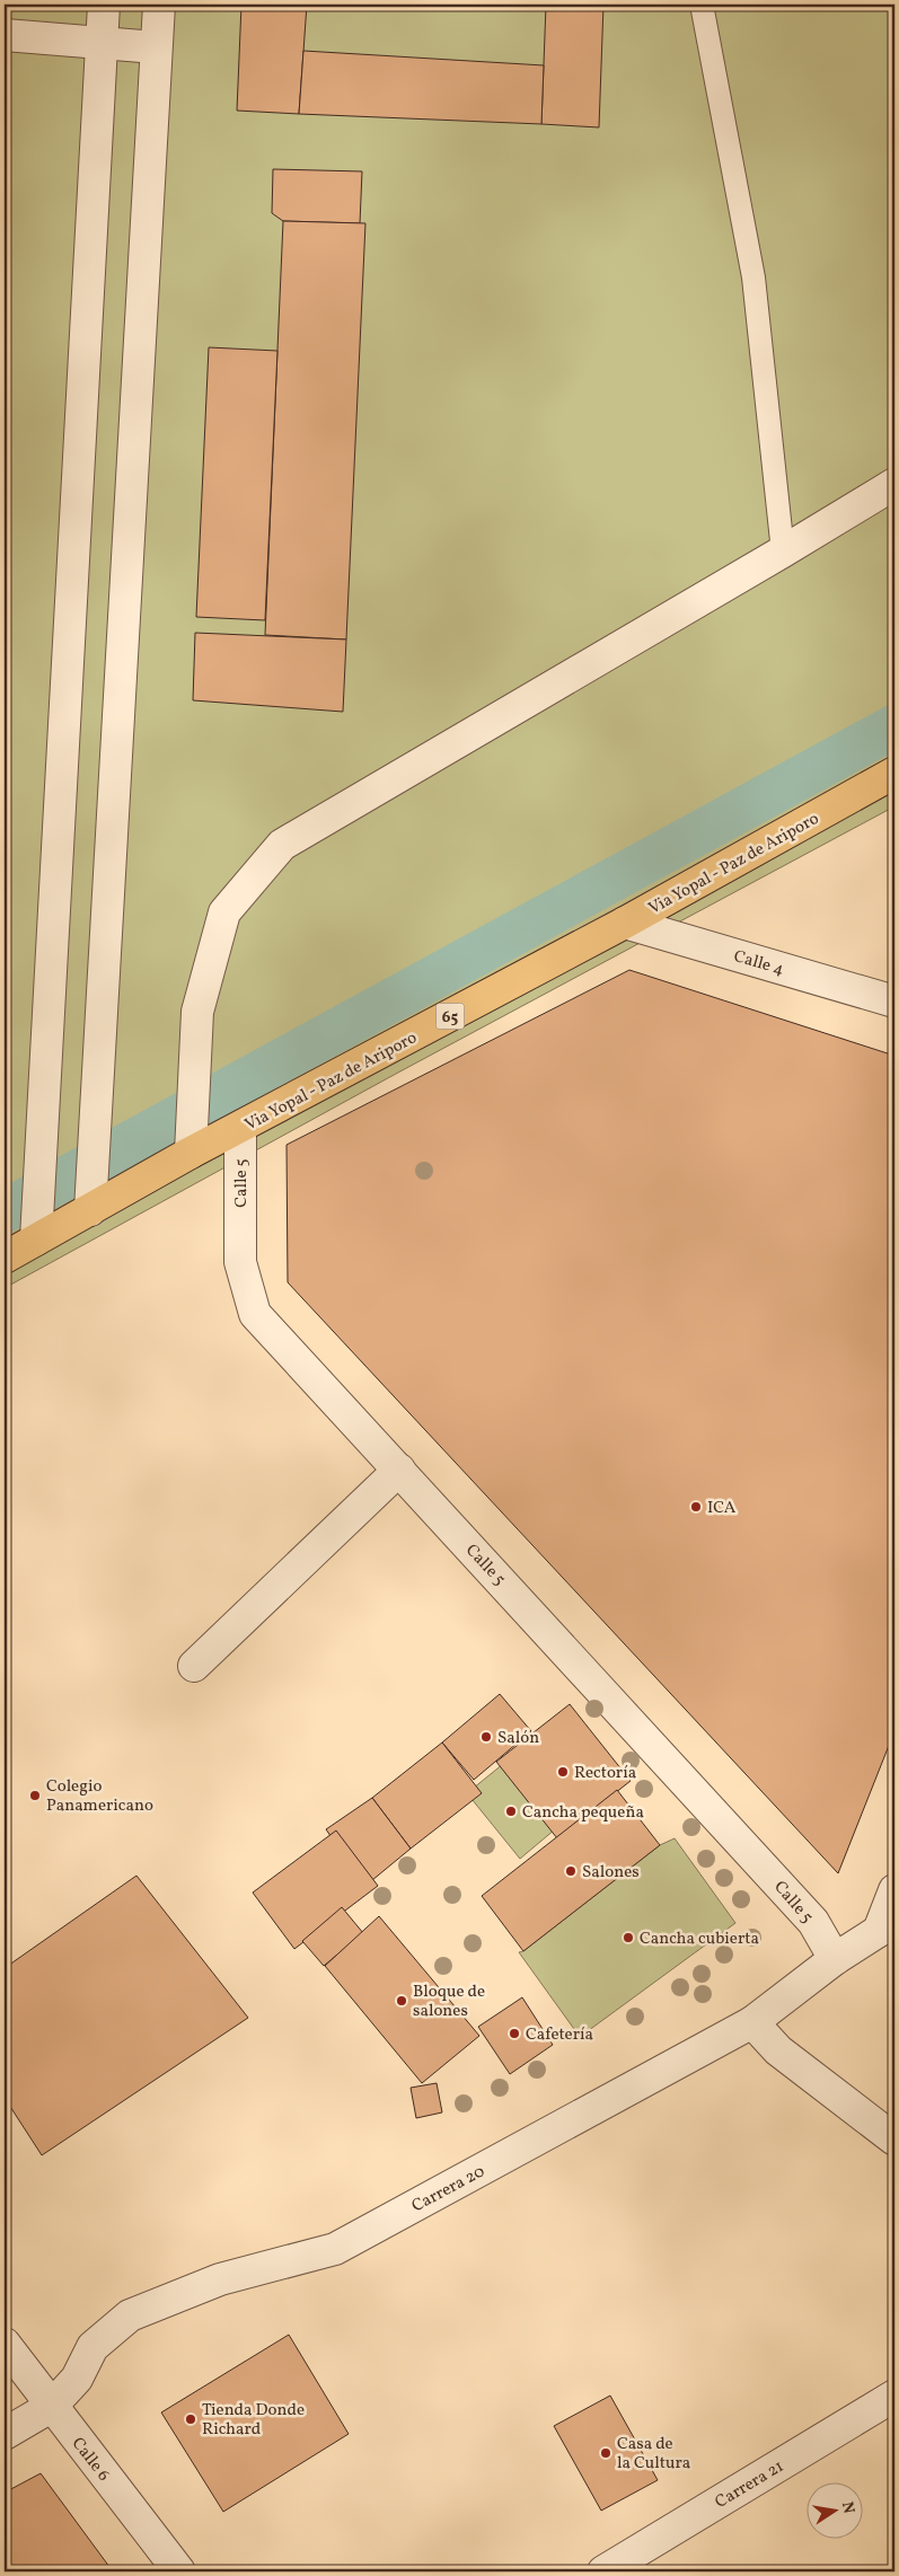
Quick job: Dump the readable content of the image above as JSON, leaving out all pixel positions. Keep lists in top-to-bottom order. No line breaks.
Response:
{"streets":{"main road":["Via Yopal - Paz de Ariporo","65"],"street":["Calle 4","Calle 5","Carrera 20","Calle 6","Carrera 21"]},"crossings":[["Via Yopal - Paz de Ariporo","Calle 4"],["Via Yopal - Paz de Ariporo","Calle 5"],["Calle 5","Carrera 20"],["Carrera 20","Calle 6"]],"places":["ICA","Salón","Rectoría","Colegio Panamericano","Cancha pequeña","Salones","Cancha cubierta","Bloque de salones","Cafetería","Tienda Donde Richard","Casa de la Cultura"],"north":"right"}
